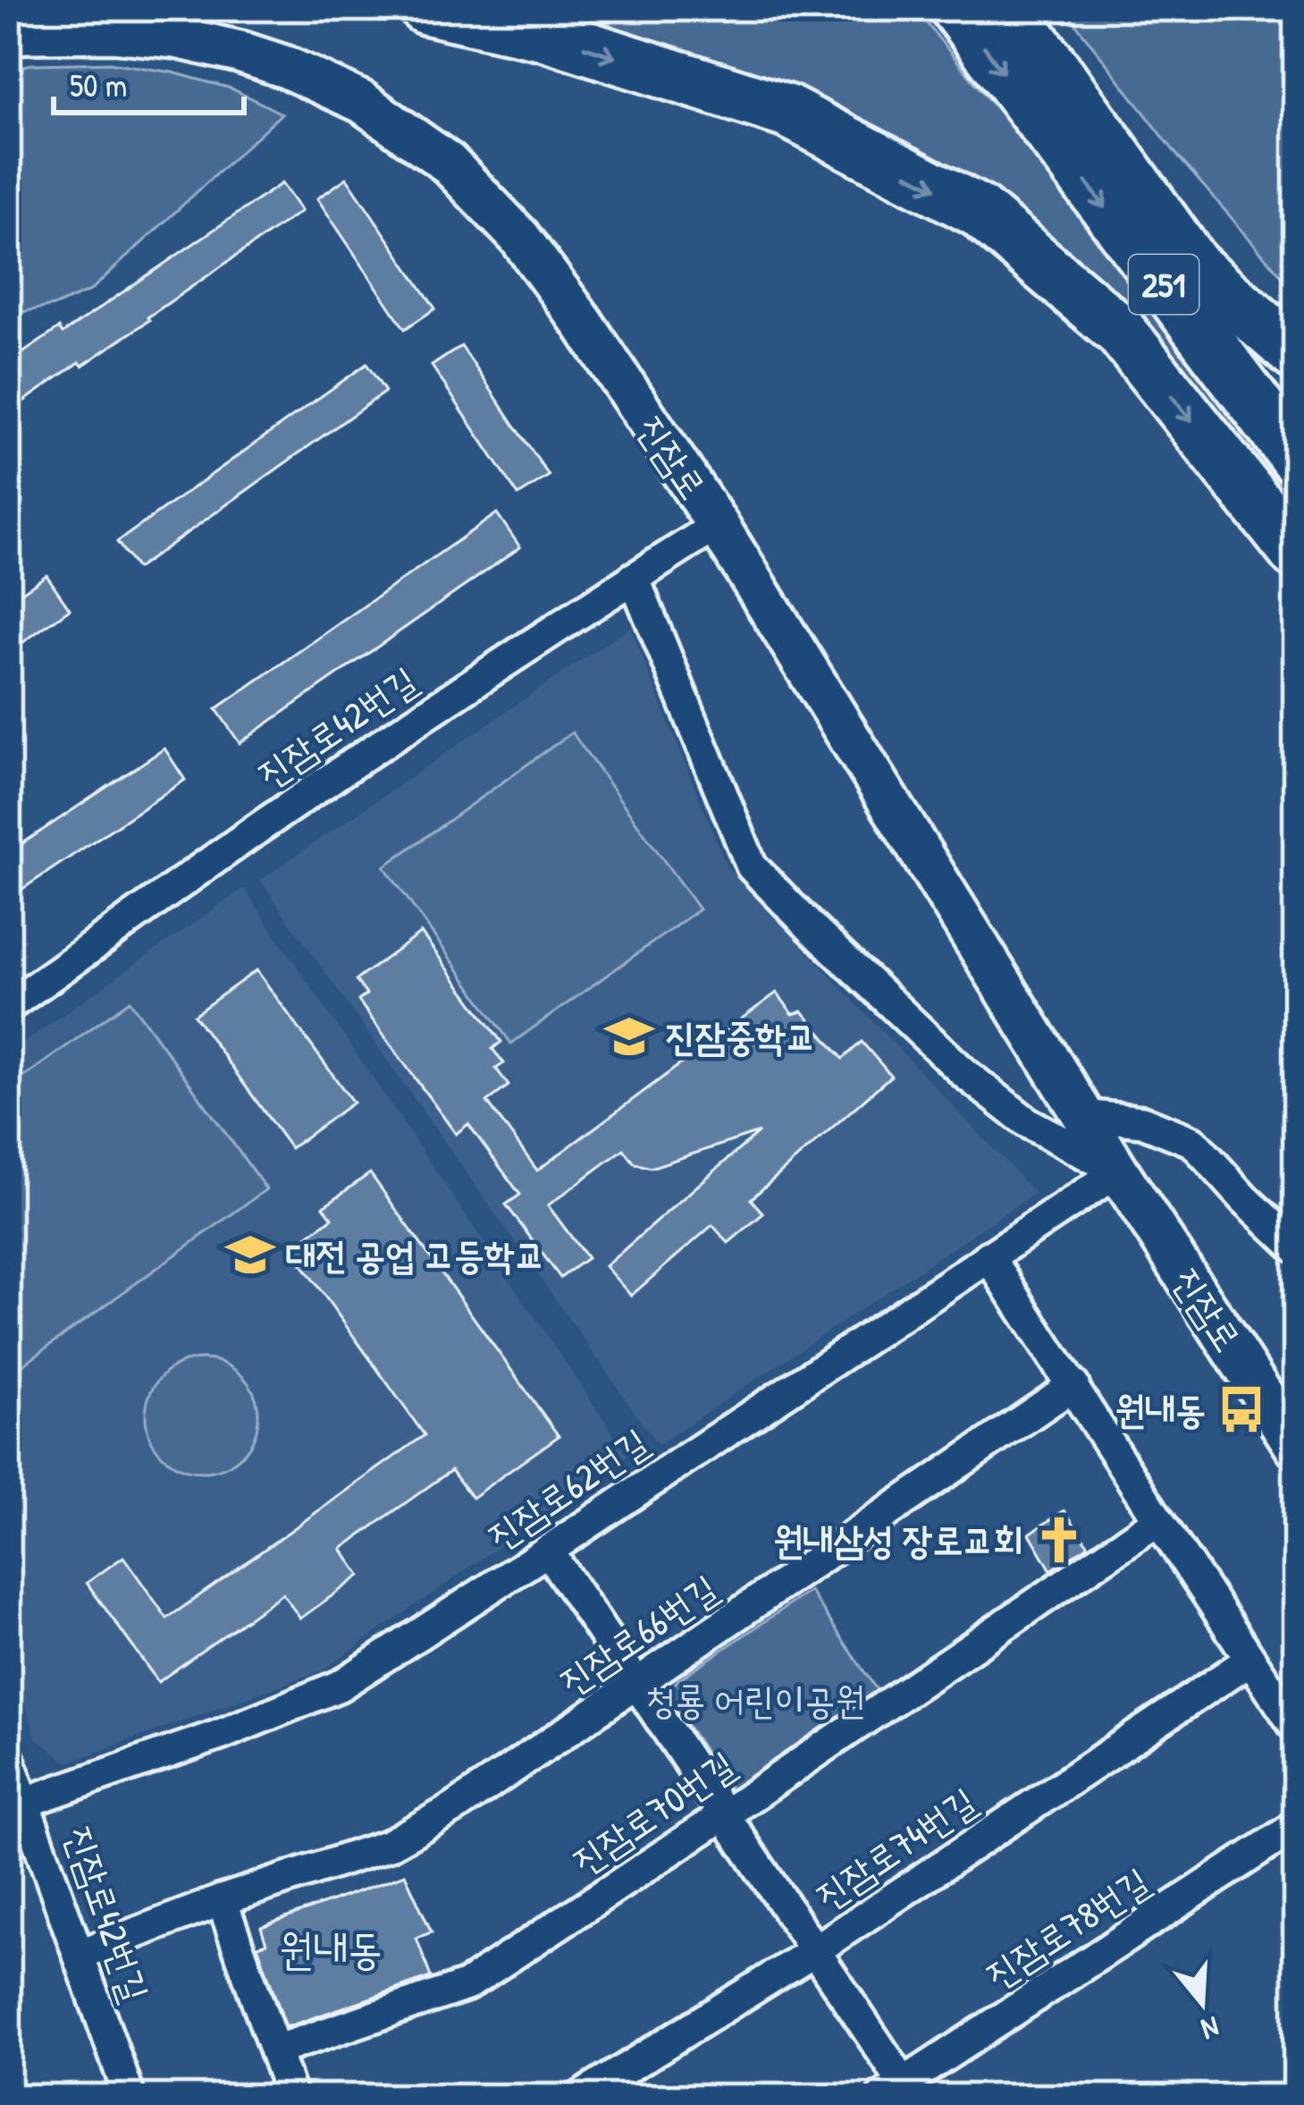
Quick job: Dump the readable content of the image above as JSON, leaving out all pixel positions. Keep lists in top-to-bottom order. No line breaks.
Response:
{"streets":{"highway":["251"],"street":["진잠로","진잠로42번길","진잠로62번길","진잠로66번길","진잠로70번길","진잠로74번길","진잠로78번길"]},"crossings":[["진잠로","진잠로42번길"],["진잠로","진잠로62번길"],["진잠로42번길","진잠로62번길"],["진잠로42번길","진잠로66번길"]],"districts":["원내동"],"parks":["청룡 어린이공원"],"places":{"school or university":["진잠중학교","대전 공업 고등학교"],"bus stop":["원내동"],"church":["원내삼성 장로교회"]},"scale_bar":"50 m","north":"bottom"}
